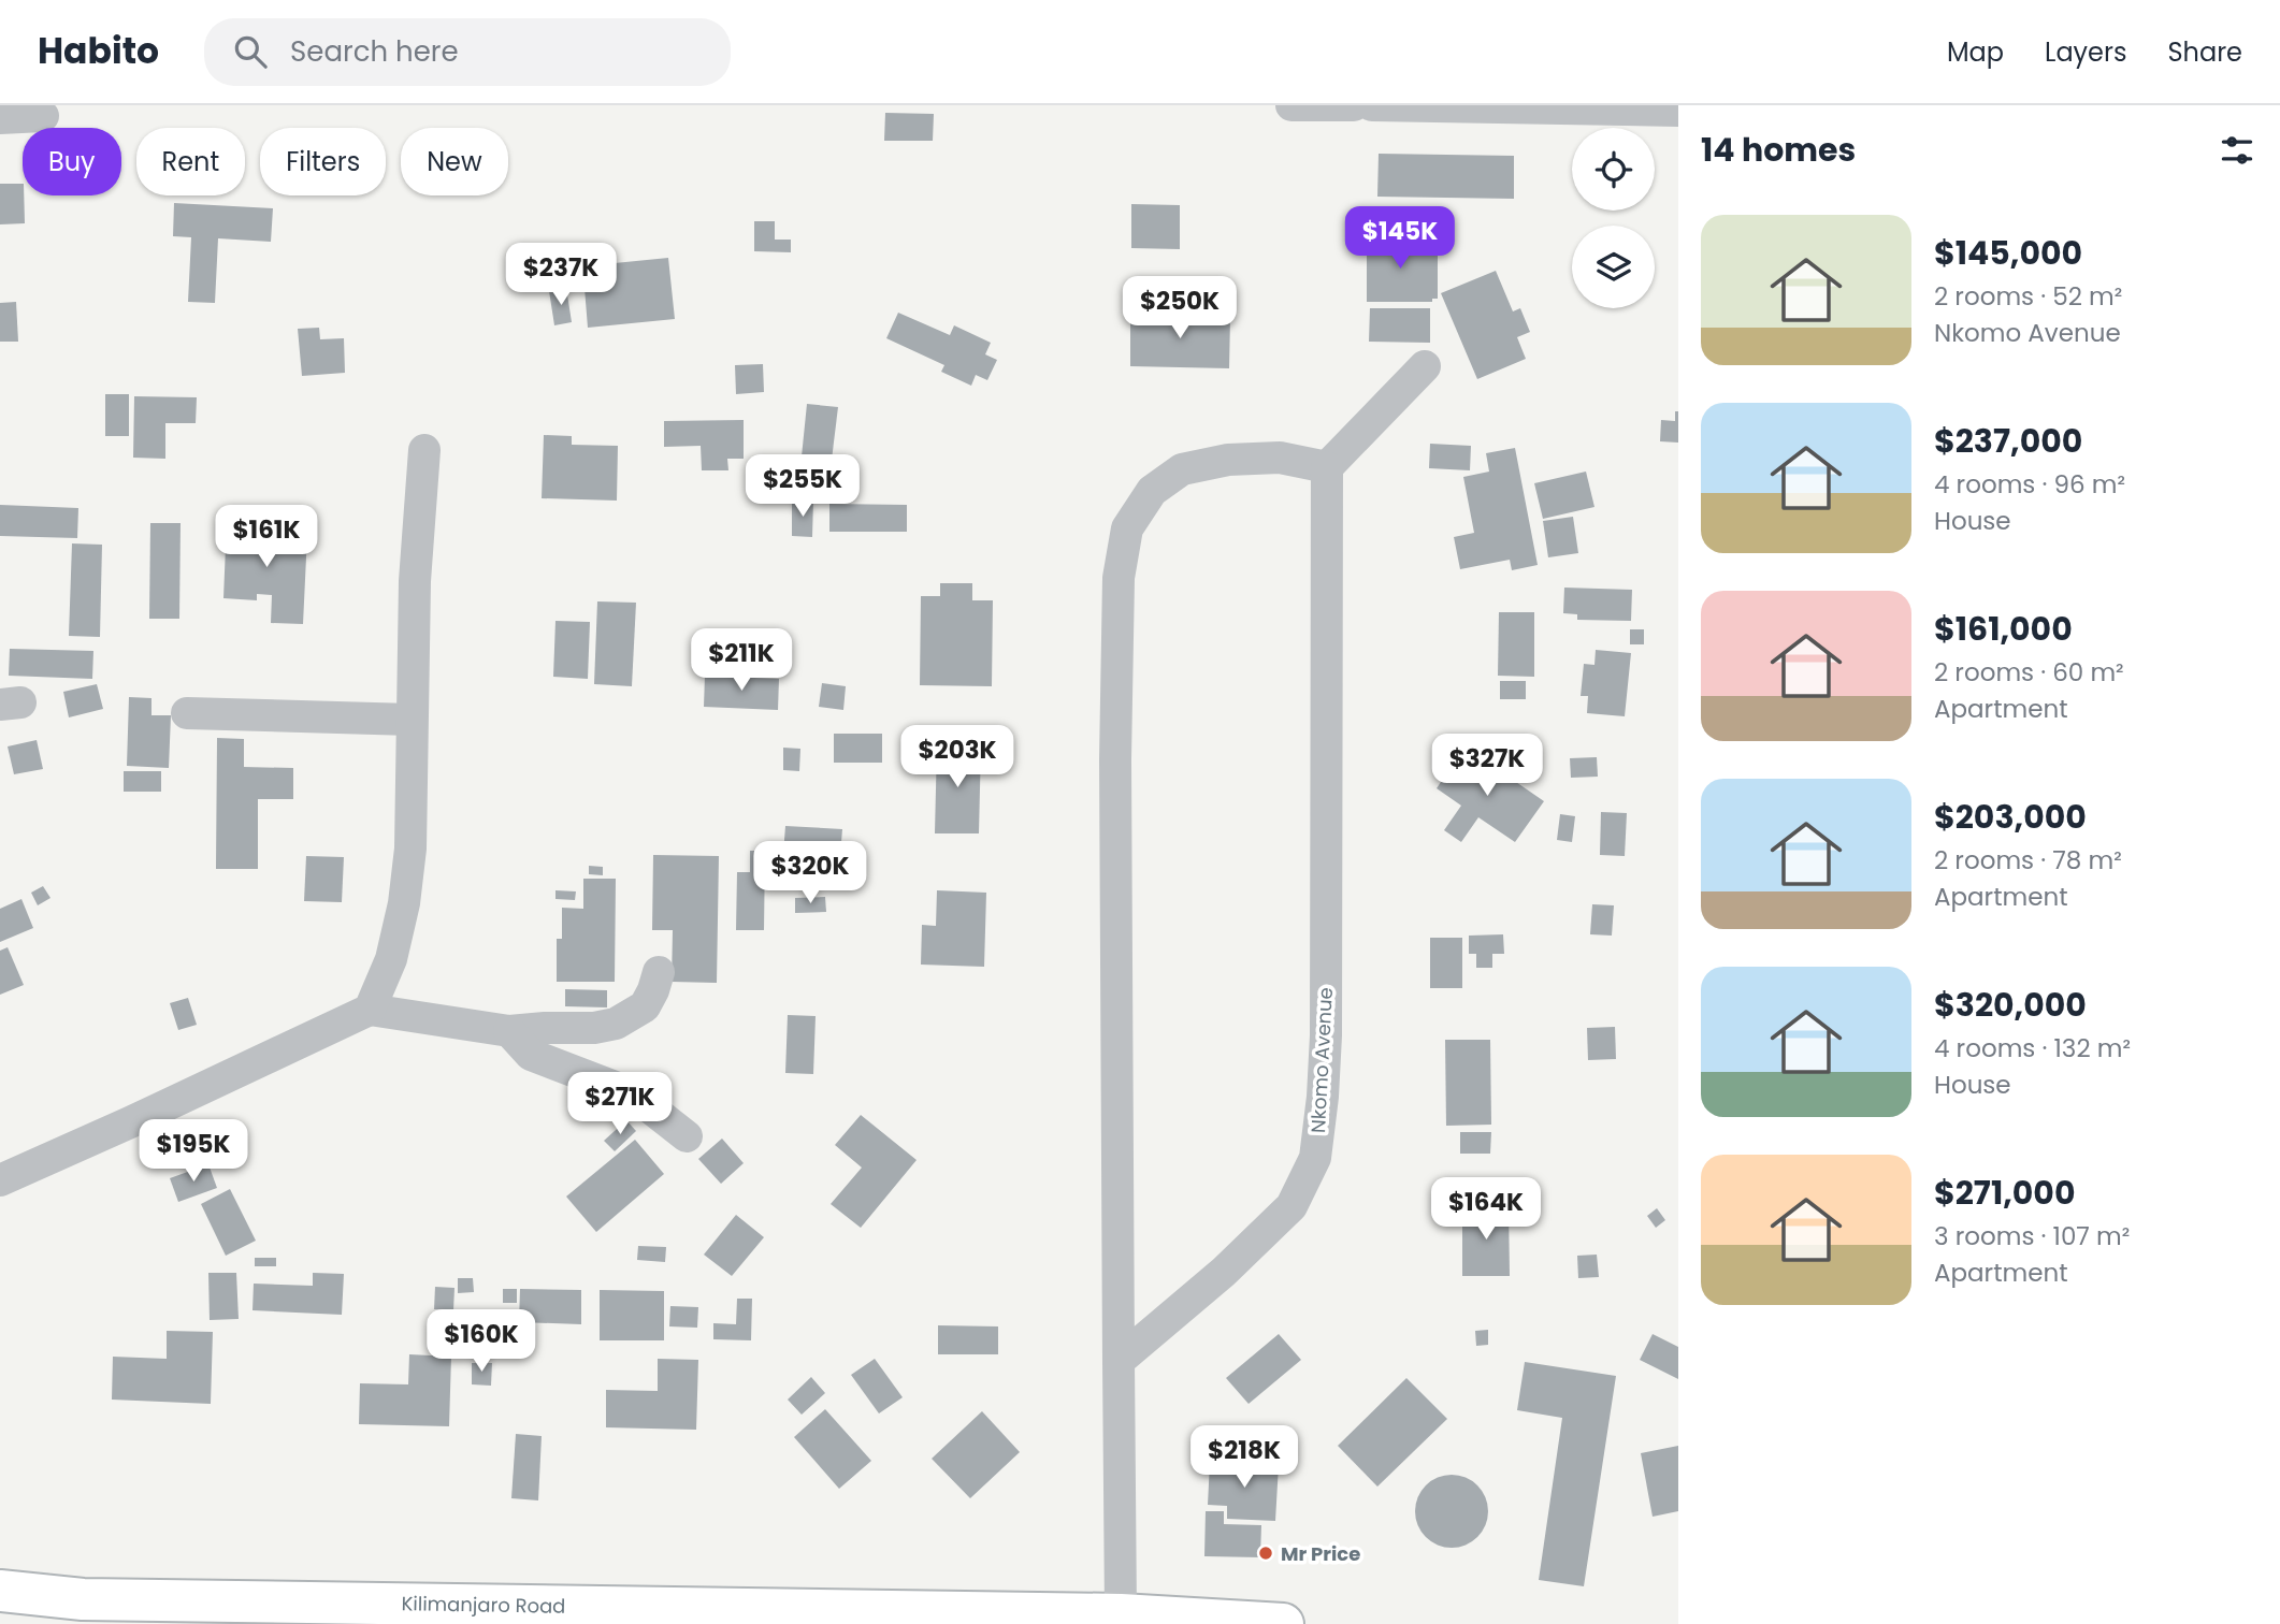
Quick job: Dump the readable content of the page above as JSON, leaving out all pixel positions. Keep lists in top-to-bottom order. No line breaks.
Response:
{"streets":{"main road":["Kilimanjaro Road"],"street":["Nkomo Avenue"]},"places":["Mr Price"],"page":{"header":"Habito","search":"Search here","nav":["Map","Layers","Share"],"heading":"14 homes","chip":["Buy","Rent","Filters","New"],"list":[{"name":"$145,000","note":"2 rooms · 52 m² · Nkomo Avenue"},{"name":"$237,000","note":"4 rooms · 96 m² · House"},{"name":"$161,000","note":"2 rooms · 60 m² · Apartment"},{"name":"$203,000","note":"2 rooms · 78 m² · Apartment"},{"name":"$320,000","note":"4 rooms · 132 m² · House"},{"name":"$271,000","note":"3 rooms · 107 m² · Apartment"}],"price":["$145K","$237K","$250K","$255K","$161K","$211K","$203K","$327K","$320K","$271K","$195K","$164K","$160K","$218K"]}}
